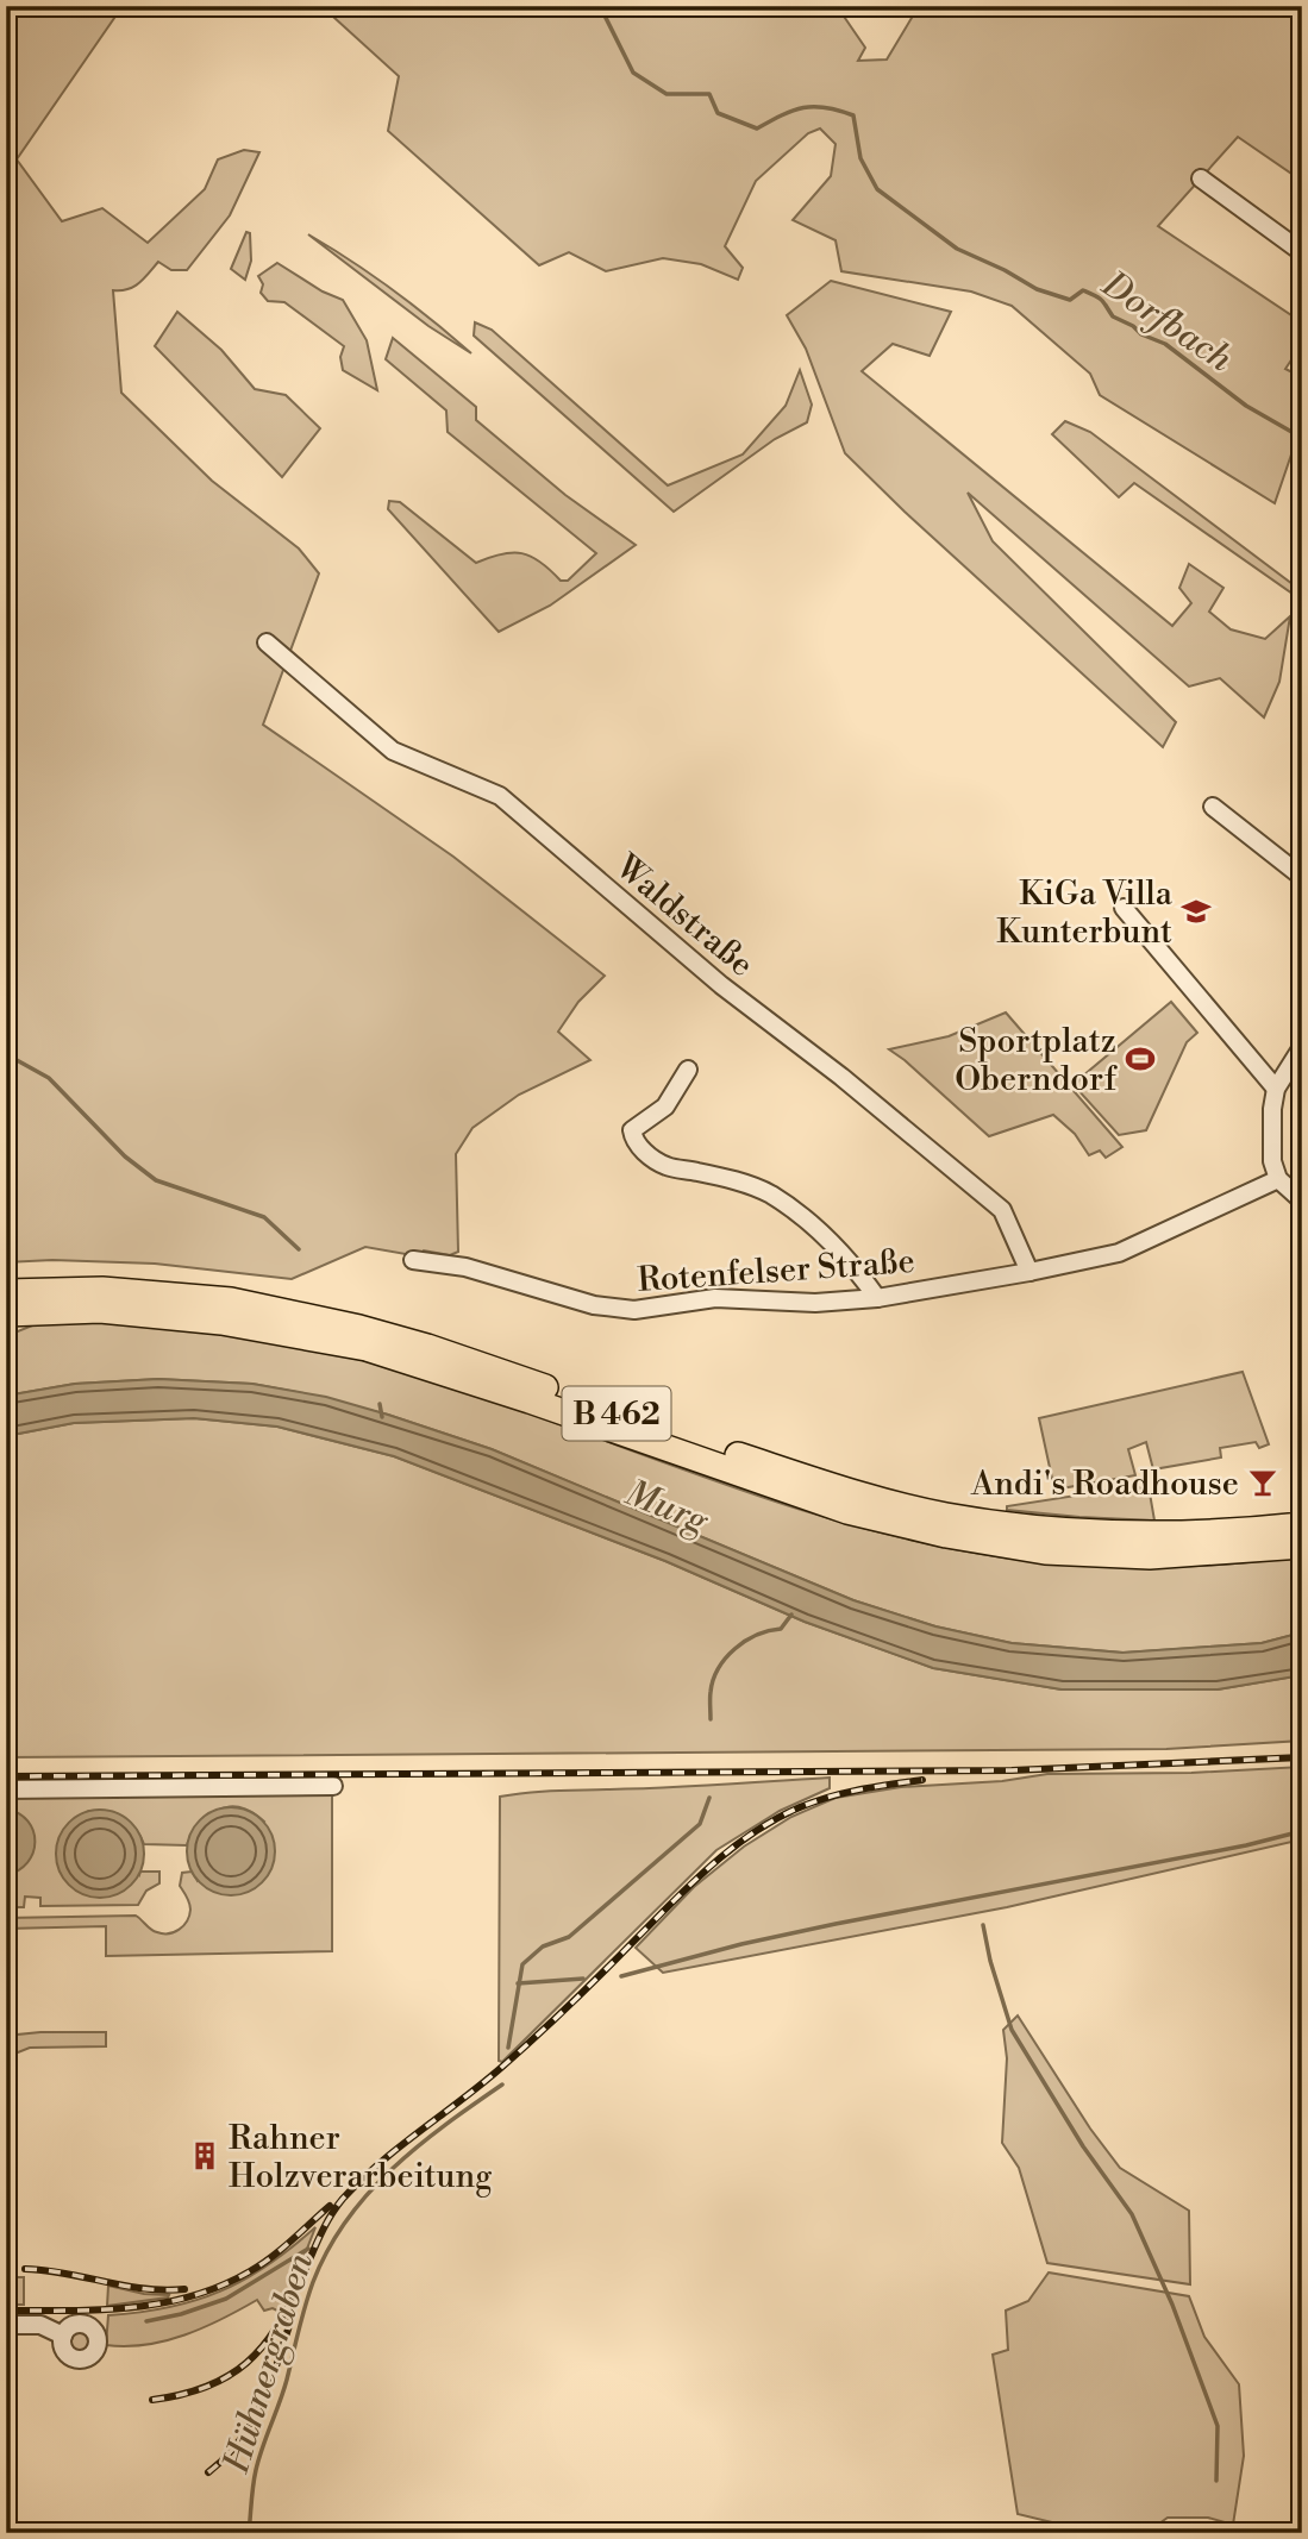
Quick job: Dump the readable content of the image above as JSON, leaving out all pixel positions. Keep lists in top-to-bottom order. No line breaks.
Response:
{"streets":{"highway":["B 462"],"street":["Waldstraße","Rotenfelser Straße"]},"crossings":[["Waldstraße","Rotenfelser Straße"]],"water":["Dorfbach","Murg","Hühnergraben"],"places":{"school or university":["KiGa Villa Kunterbunt"],"sports":["Sportplatz Oberndorf"],"bar":["Andi's Roadhouse"],"building":["Rahner Holzverarbeitung"]}}
